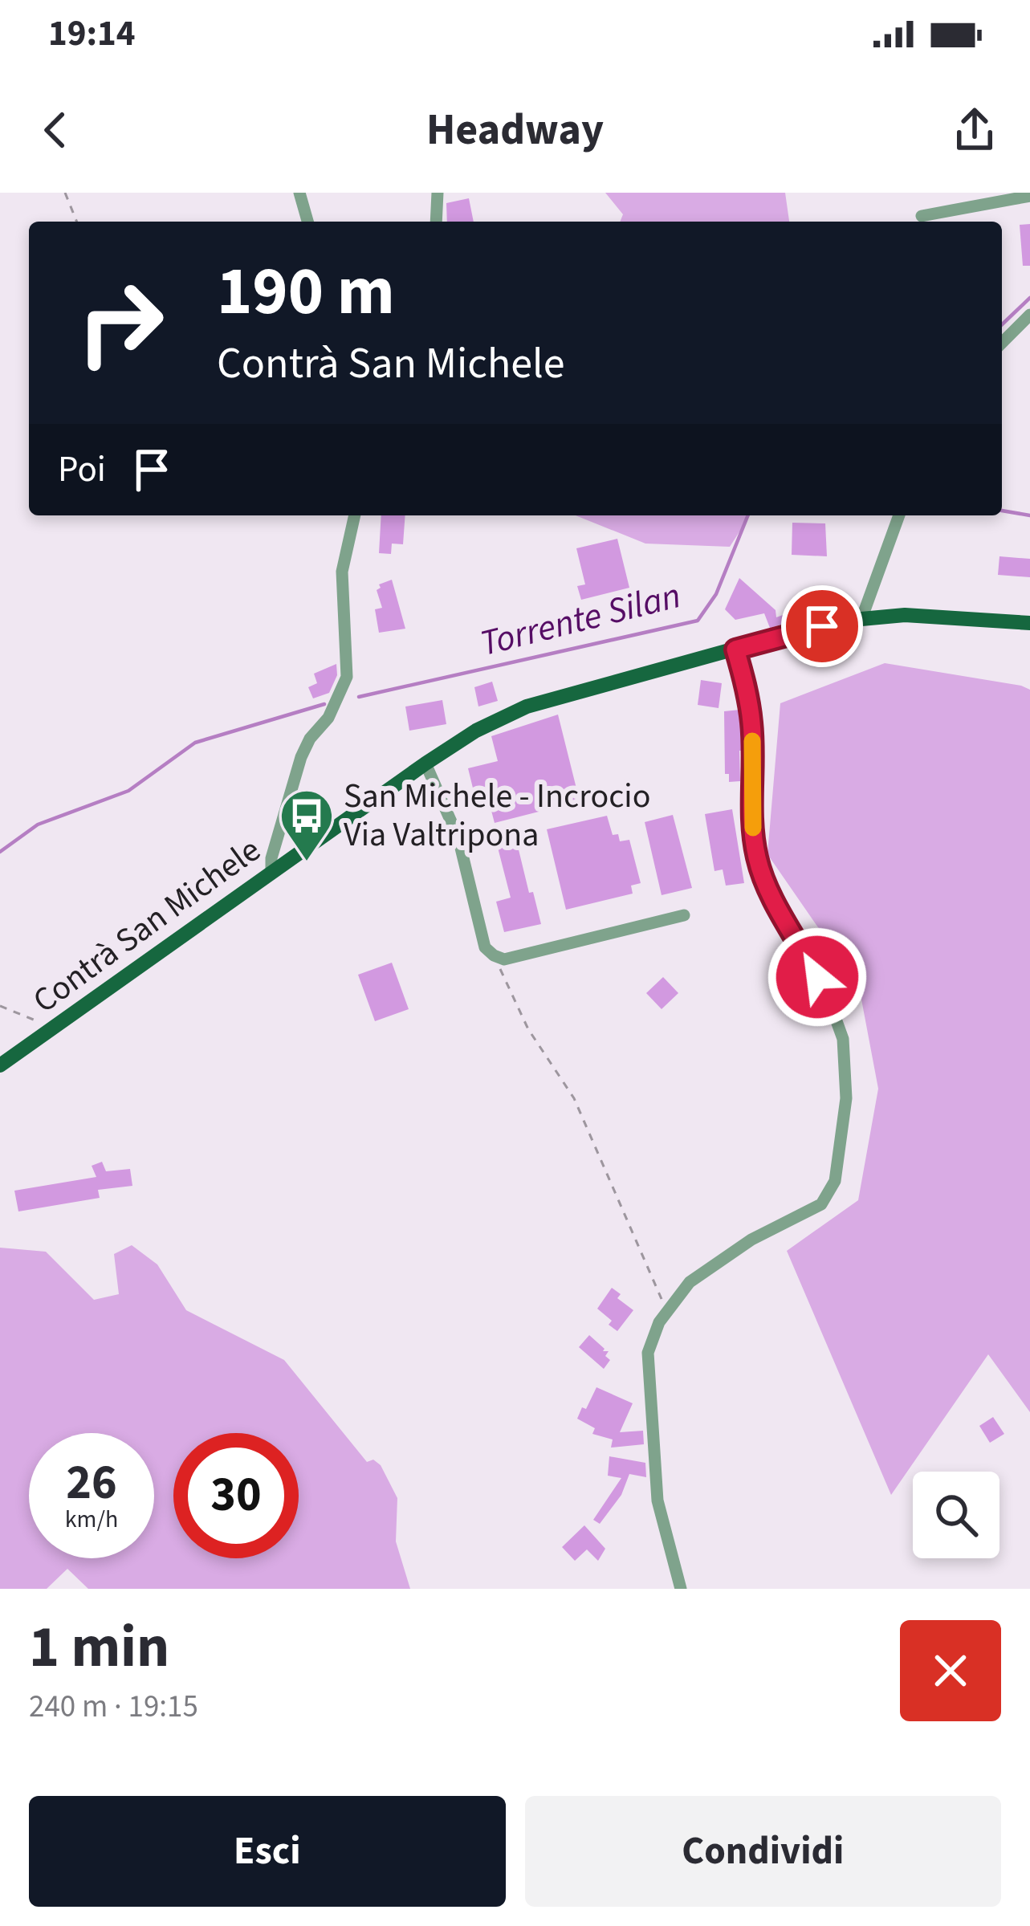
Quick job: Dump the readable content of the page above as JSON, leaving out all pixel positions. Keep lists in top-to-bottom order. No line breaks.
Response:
{"streets":{"main road":["Contrà San Michele"]},"water":["Torrente Silan"],"places":{"bus stop":["San Michele - Incrocio Via Valtripona"]},"page":{"status":"19:14","header":"Headway","turn":["190 m","Contrà San Michele"],"then":"Poi","speed":"26 km/h","limit":"30","heading":["1 min","240 m · 19:15"],"buttons":["Esci","Condividi"]}}
